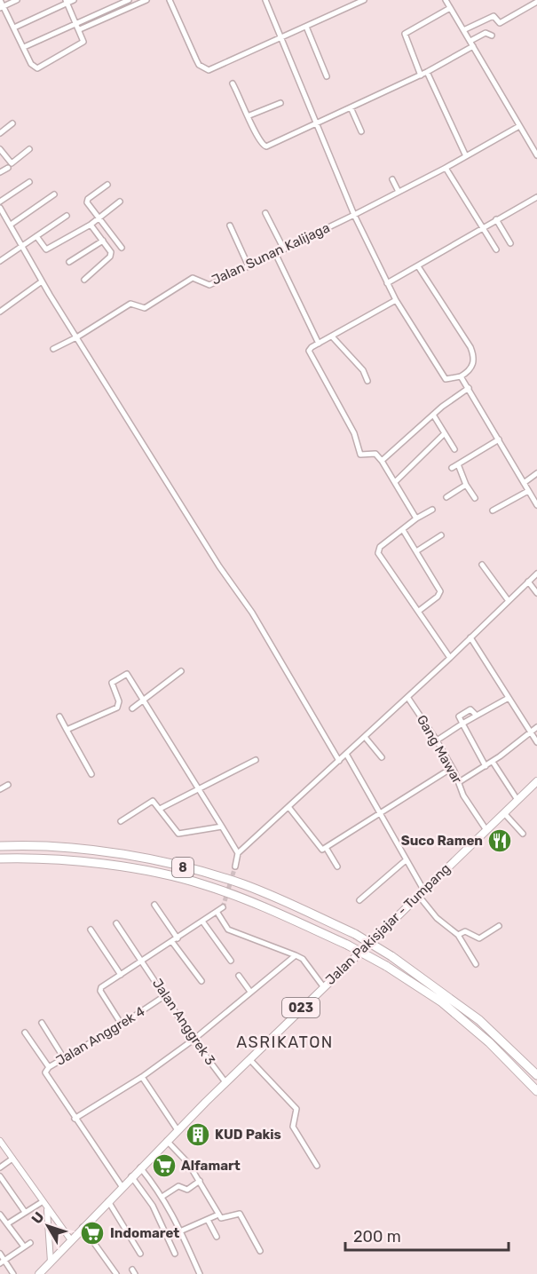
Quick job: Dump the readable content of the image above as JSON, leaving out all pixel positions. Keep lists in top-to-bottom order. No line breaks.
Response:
{"streets":{"highway":["8"],"main road":["Jalan Pakisjajar - Tumpang","023"],"street":["Jalan Sunan Kalijaga","Gang Mawar","Jalan Anggrek 3","Jalan Anggrek 4"]},"crossings":[["Gang Mawar","Jalan Pakisjajar - Tumpang"],["Jalan Pakisjajar - Tumpang","Jalan Anggrek 3"],["Jalan Pakisjajar - Tumpang","Jalan Anggrek 4"],["Jalan Anggrek 3","Jalan Anggrek 4"]],"districts":["ASRIKATON"],"places":{"restaurant":["Suco Ramen"],"building":["KUD Pakis"],"supermarket":["Alfamart","Indomaret"]},"scale_bar":"200 m","north":"top left"}
